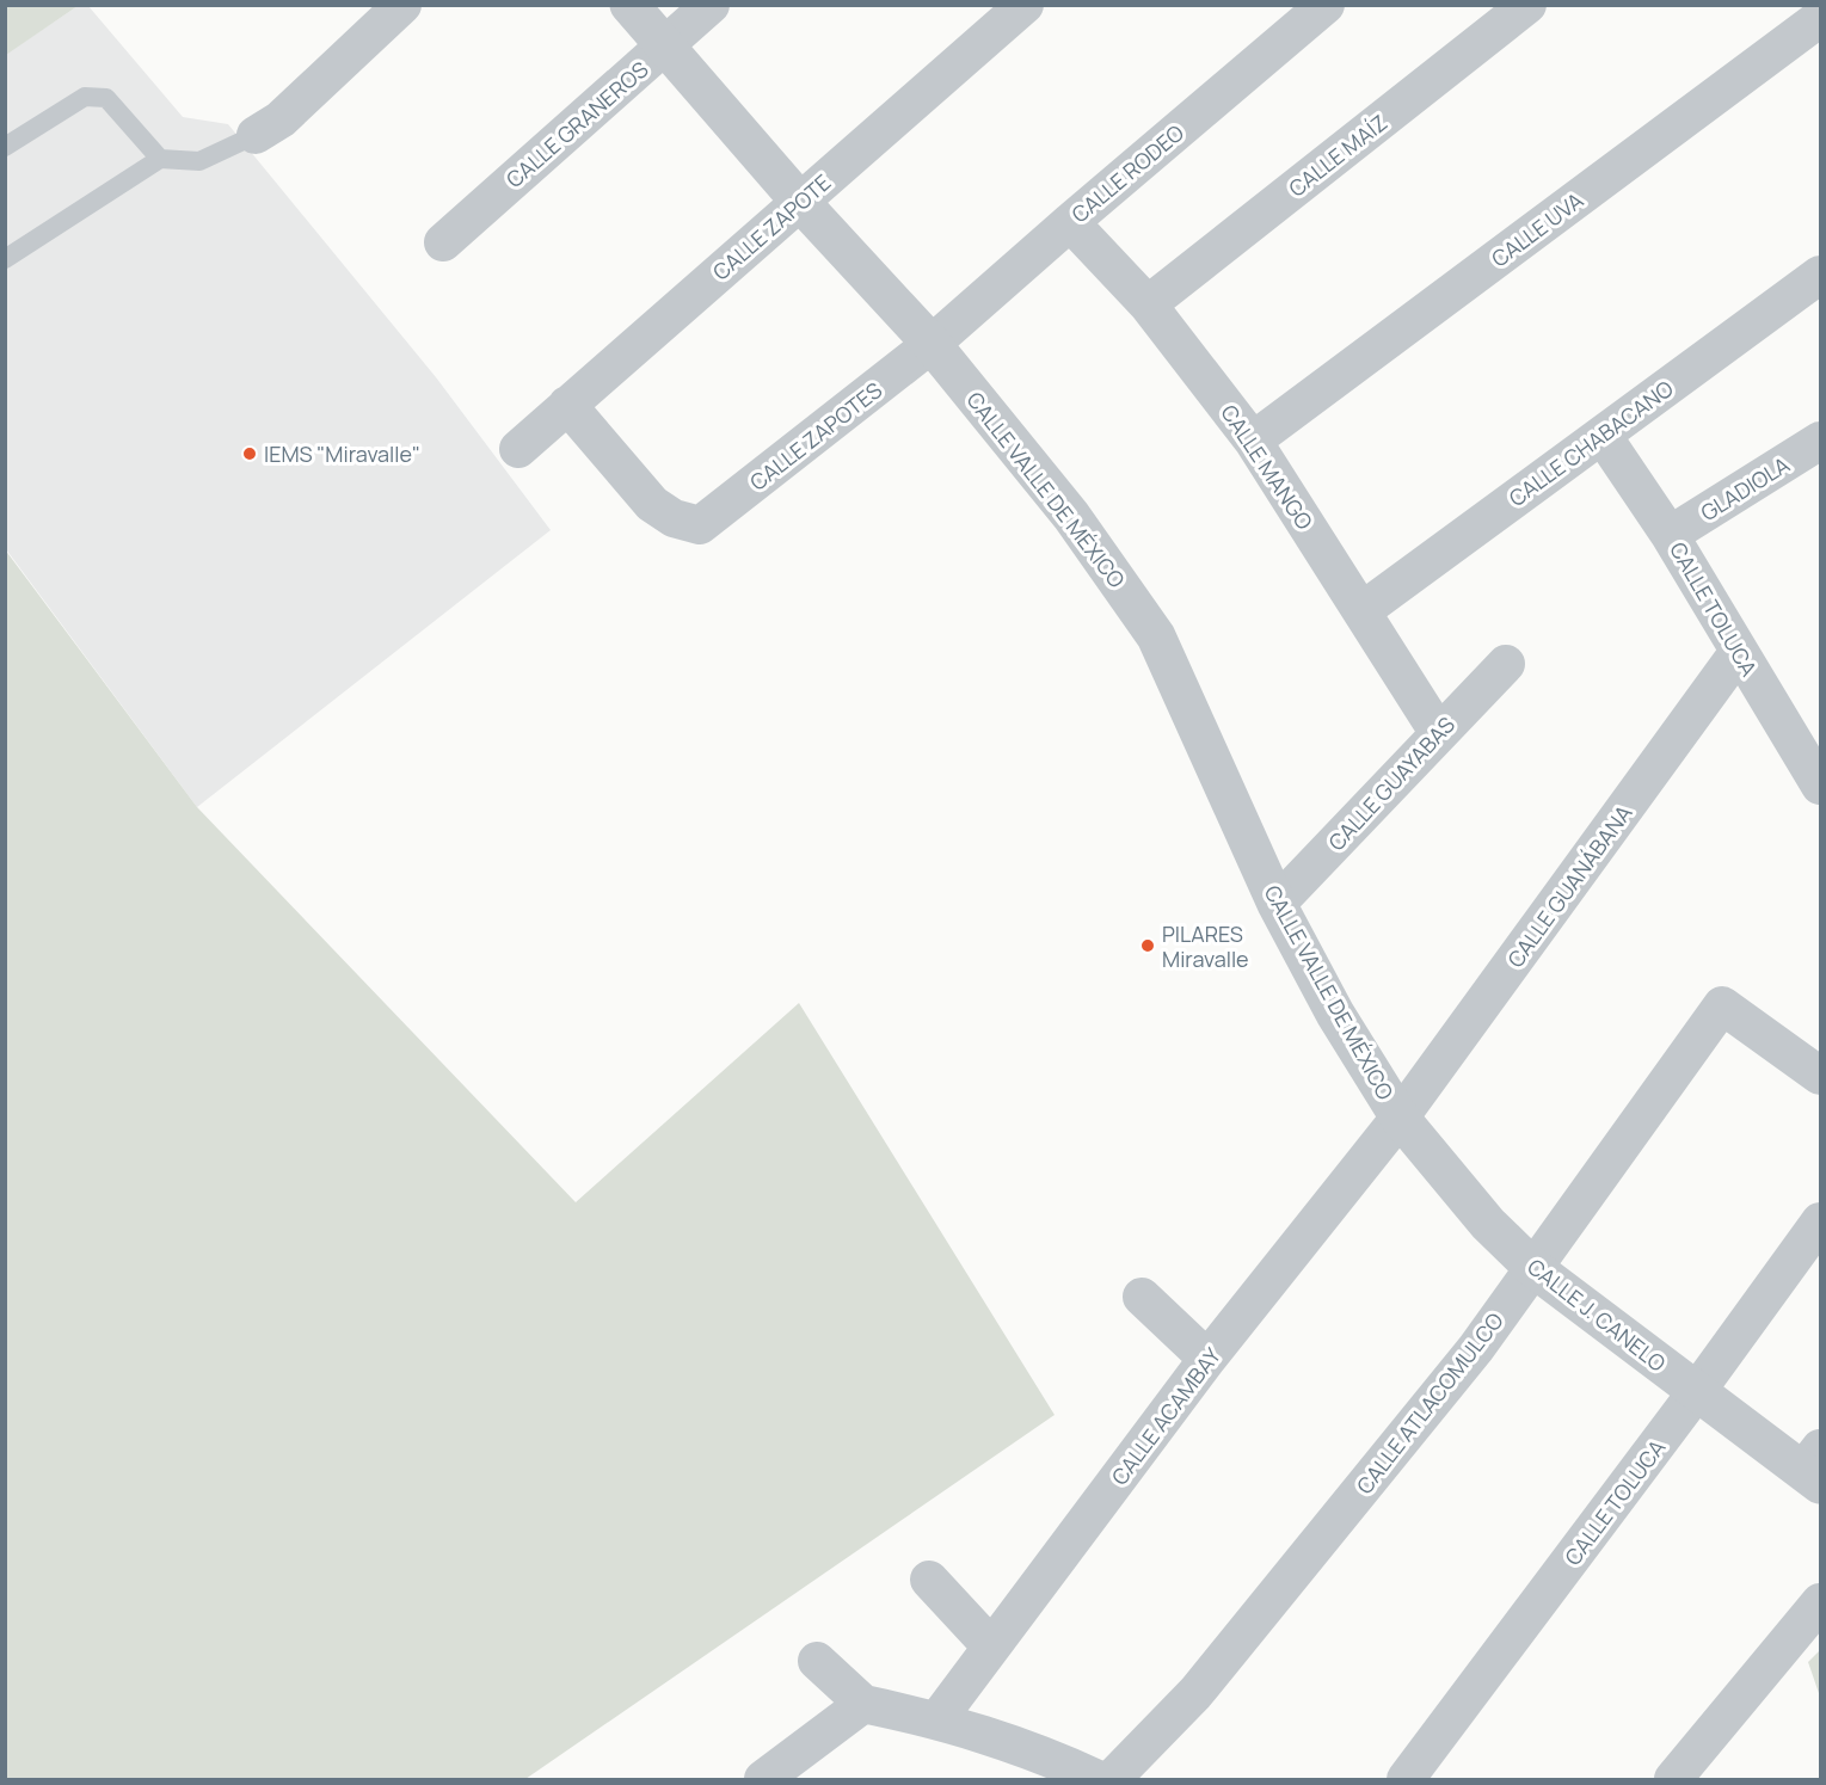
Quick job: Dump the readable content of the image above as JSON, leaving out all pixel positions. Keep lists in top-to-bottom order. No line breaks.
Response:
{"streets":{"street":["CALLE GRANEROS","CALLE MAÍZ","CALLE RODEO","CALLE ZAPOTE","CALLE UVA","CALLE ZAPOTES","CALLE CHABACANO","CALLE MANGO","GLADIOLA","CALLE VALLE DE MÉXICO","CALLE TOLUCA","CALLE GUAYABAS","CALLE GUANÁBANA","CALLE J. CANELO","CALLE ATLACOMULCO","CALLE ACAMBAY"]},"crossings":[["CALLE GRANEROS","CALLE VALLE DE MÉXICO"],["CALLE MAÍZ","CALLE MANGO"],["CALLE RODEO","CALLE ZAPOTES"],["CALLE RODEO","CALLE MANGO"],["CALLE RODEO","CALLE VALLE DE MÉXICO"],["CALLE ZAPOTE","CALLE ZAPOTES"],["CALLE ZAPOTE","CALLE VALLE DE MÉXICO"],["CALLE UVA","CALLE MANGO"],["CALLE ZAPOTES","CALLE VALLE DE MÉXICO"],["CALLE CHABACANO","CALLE MANGO"],["CALLE CHABACANO","CALLE TOLUCA"],["CALLE MANGO","CALLE GUAYABAS"],["GLADIOLA","CALLE TOLUCA"],["CALLE VALLE DE MÉXICO","CALLE GUAYABAS"],["CALLE VALLE DE MÉXICO","CALLE GUANÁBANA"],["CALLE VALLE DE MÉXICO","CALLE J. CANELO"],["CALLE VALLE DE MÉXICO","CALLE ACAMBAY"],["CALLE TOLUCA","CALLE GUANÁBANA"],["CALLE TOLUCA","CALLE J. CANELO"],["CALLE GUANÁBANA","CALLE J. CANELO"],["CALLE GUANÁBANA","CALLE ACAMBAY"],["CALLE J. CANELO","CALLE ATLACOMULCO"],["CALLE J. CANELO","CALLE ACAMBAY"]],"places":["IEMS \"Miravalle\"","PILARES Miravalle"]}
